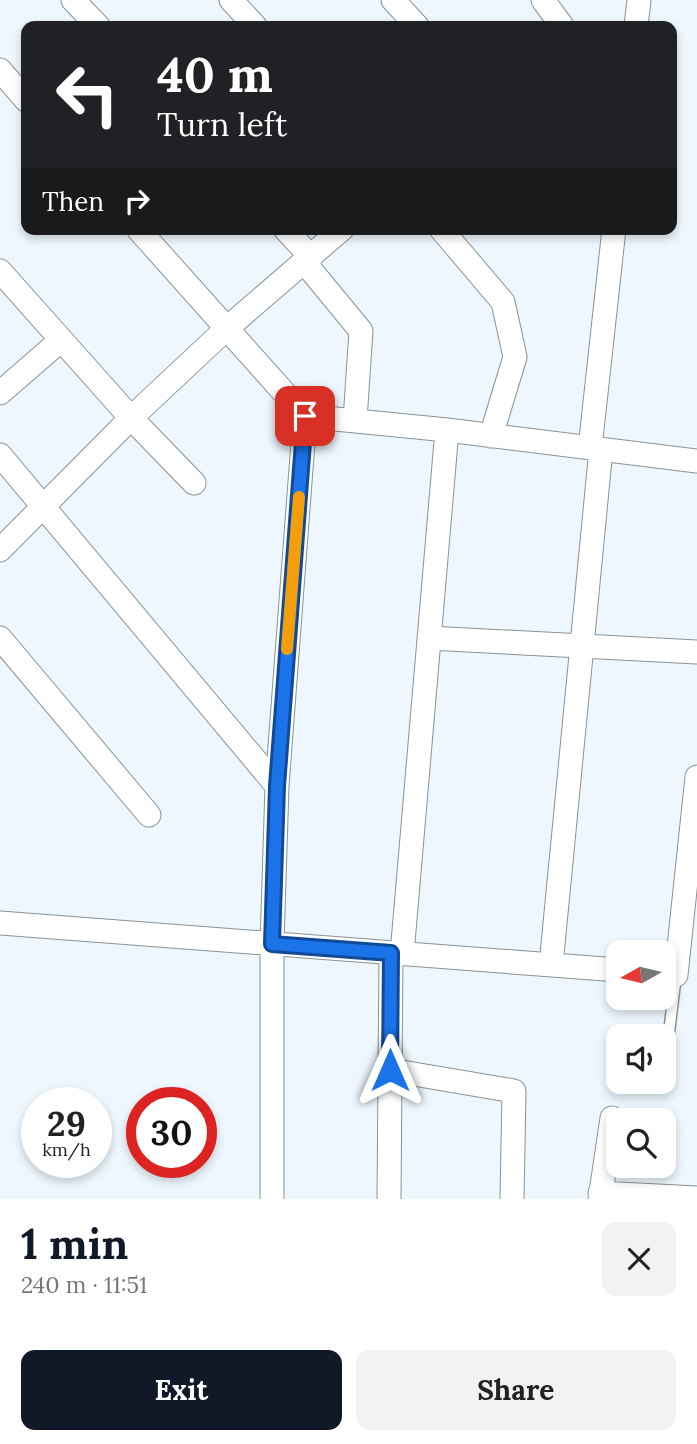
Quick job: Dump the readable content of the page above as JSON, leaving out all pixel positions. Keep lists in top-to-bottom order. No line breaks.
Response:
{"north":"left","page":{"turn":["40 m","Turn left"],"then":"Then","speed":"29 km/h","limit":"30","heading":["1 min","240 m · 11:51"],"buttons":["Exit","Share"]}}
